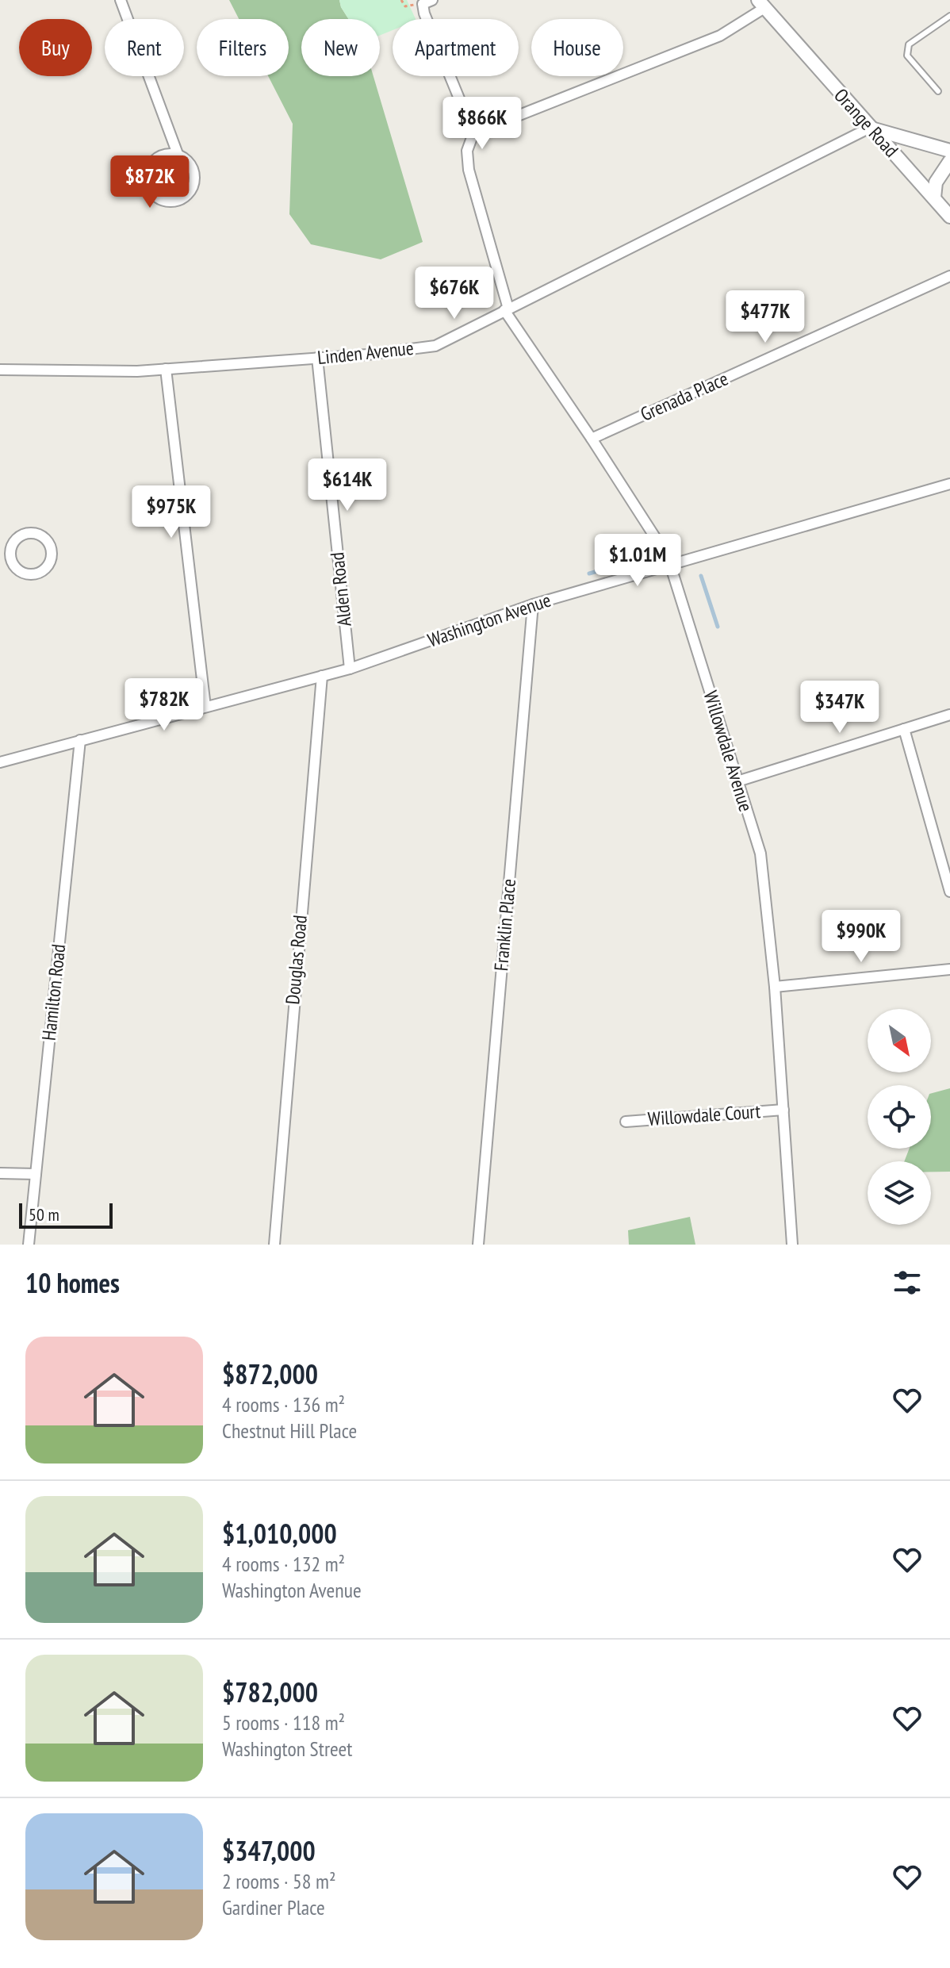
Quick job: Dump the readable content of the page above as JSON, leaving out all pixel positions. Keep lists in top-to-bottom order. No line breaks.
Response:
{"streets":{"street":["Orange Road","Linden Avenue","Grenada Place","Alden Road","Washington Avenue","Willowdale Avenue","Franklin Place","Douglas Road","Hamilton Road","Willowdale Court"]},"crossings":[["Orange Road","Linden Avenue"],["Linden Avenue","Alden Road"],["Linden Avenue","Willowdale Avenue"],["Grenada Place","Willowdale Avenue"],["Alden Road","Washington Avenue"],["Washington Avenue","Willowdale Avenue"],["Washington Avenue","Franklin Place"],["Washington Avenue","Douglas Road"],["Washington Avenue","Hamilton Road"],["Willowdale Avenue","Willowdale Court"]],"scale_bar":"50 m","north":"bottom right","page":{"chip":["Buy","Rent","Filters","New","Apartment","House"],"price":["$866K","$872K","$676K","$477K","$614K","$975K","$1.01M","$782K","$347K","$990K"],"scale":"50 m","heading":"10 homes","list":[{"name":"$872,000","note":"4 rooms · 136 m² · Chestnut Hill Place"},{"name":"$1,010,000","note":"4 rooms · 132 m² · Washington Avenue"},{"name":"$782,000","note":"5 rooms · 118 m² · Washington Street"},{"name":"$347,000","note":"2 rooms · 58 m² · Gardiner Place"}]}}
